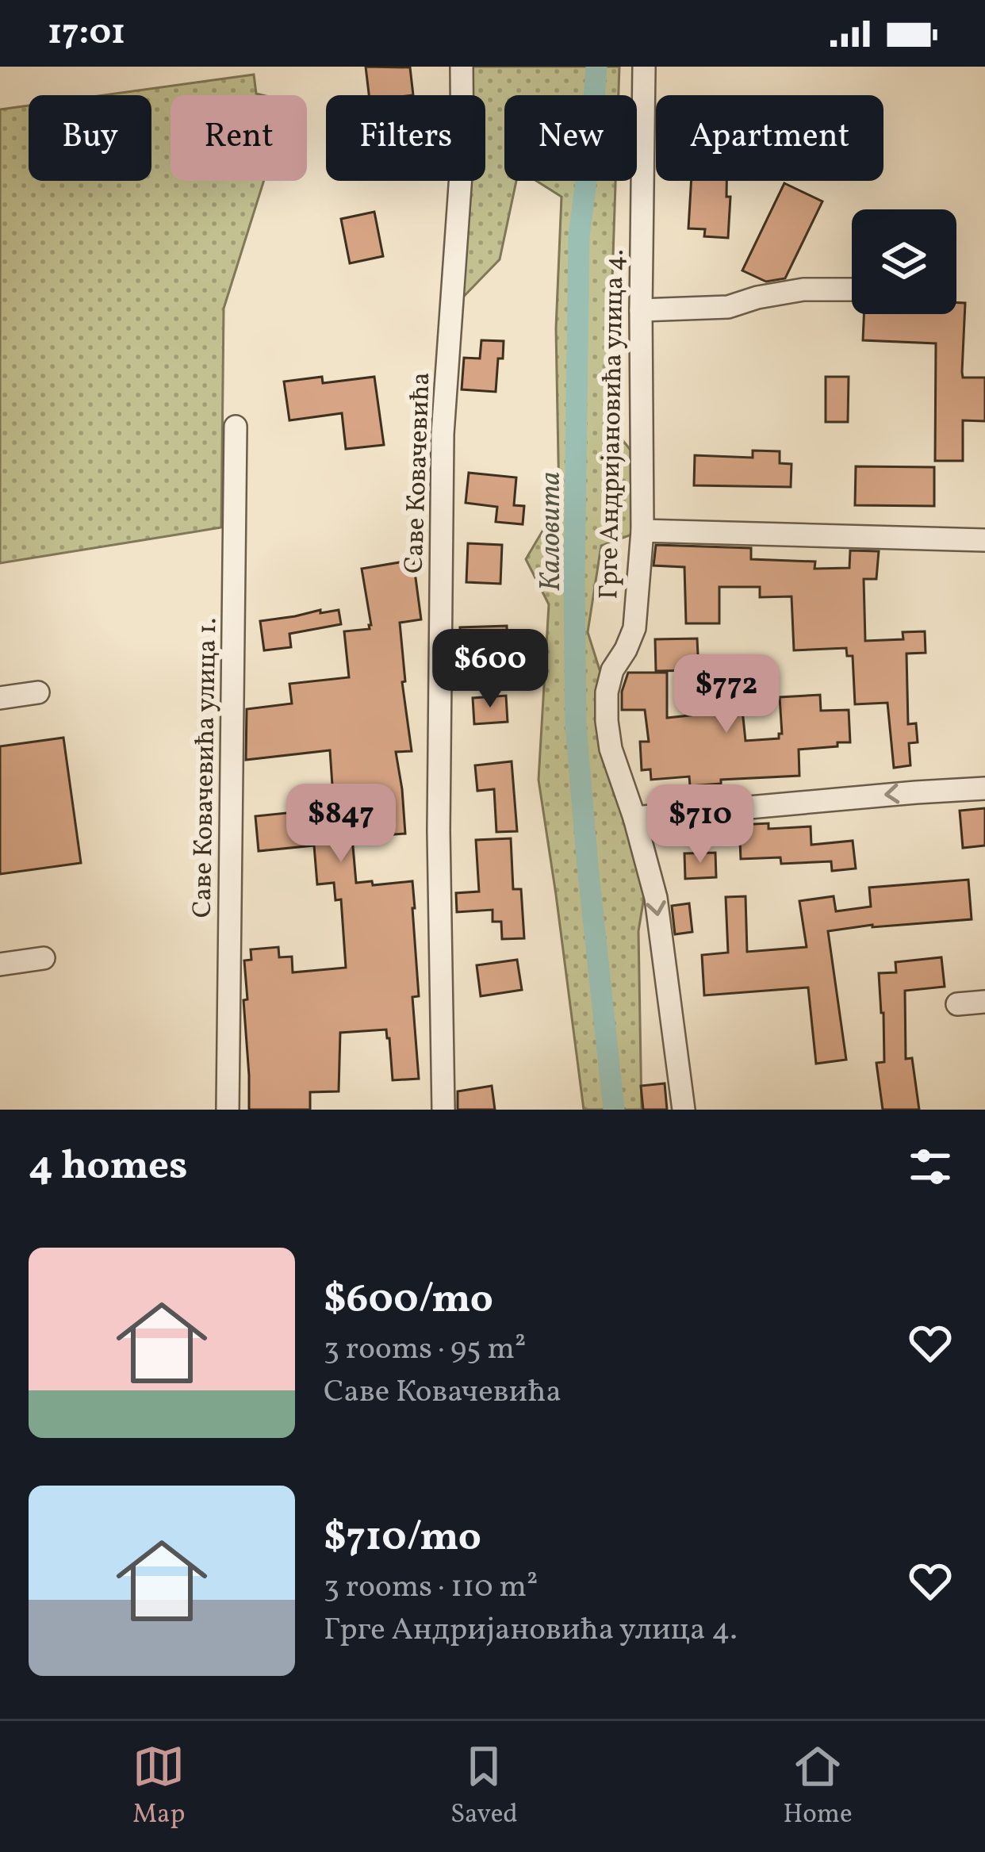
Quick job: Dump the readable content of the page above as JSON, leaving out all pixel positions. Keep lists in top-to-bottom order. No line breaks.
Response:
{"streets":{"street":["Грге Андријановића улица 4.","Саве Ковачевића","Саве Ковачевића улица 1."]},"water":["Каловита"],"page":{"status":"17:01","chip":["Buy","Rent","Filters","New","Apartment"],"price":["$600","$772","$847","$710"],"heading":"4 homes","list":[{"name":"$600/mo","note":"3 rooms · 95 m² · Саве Ковачевића"},{"name":"$710/mo","note":"3 rooms · 110 m² · Грге Андријановића улица 4."}],"tabs":["Map","Saved","Home"]}}
